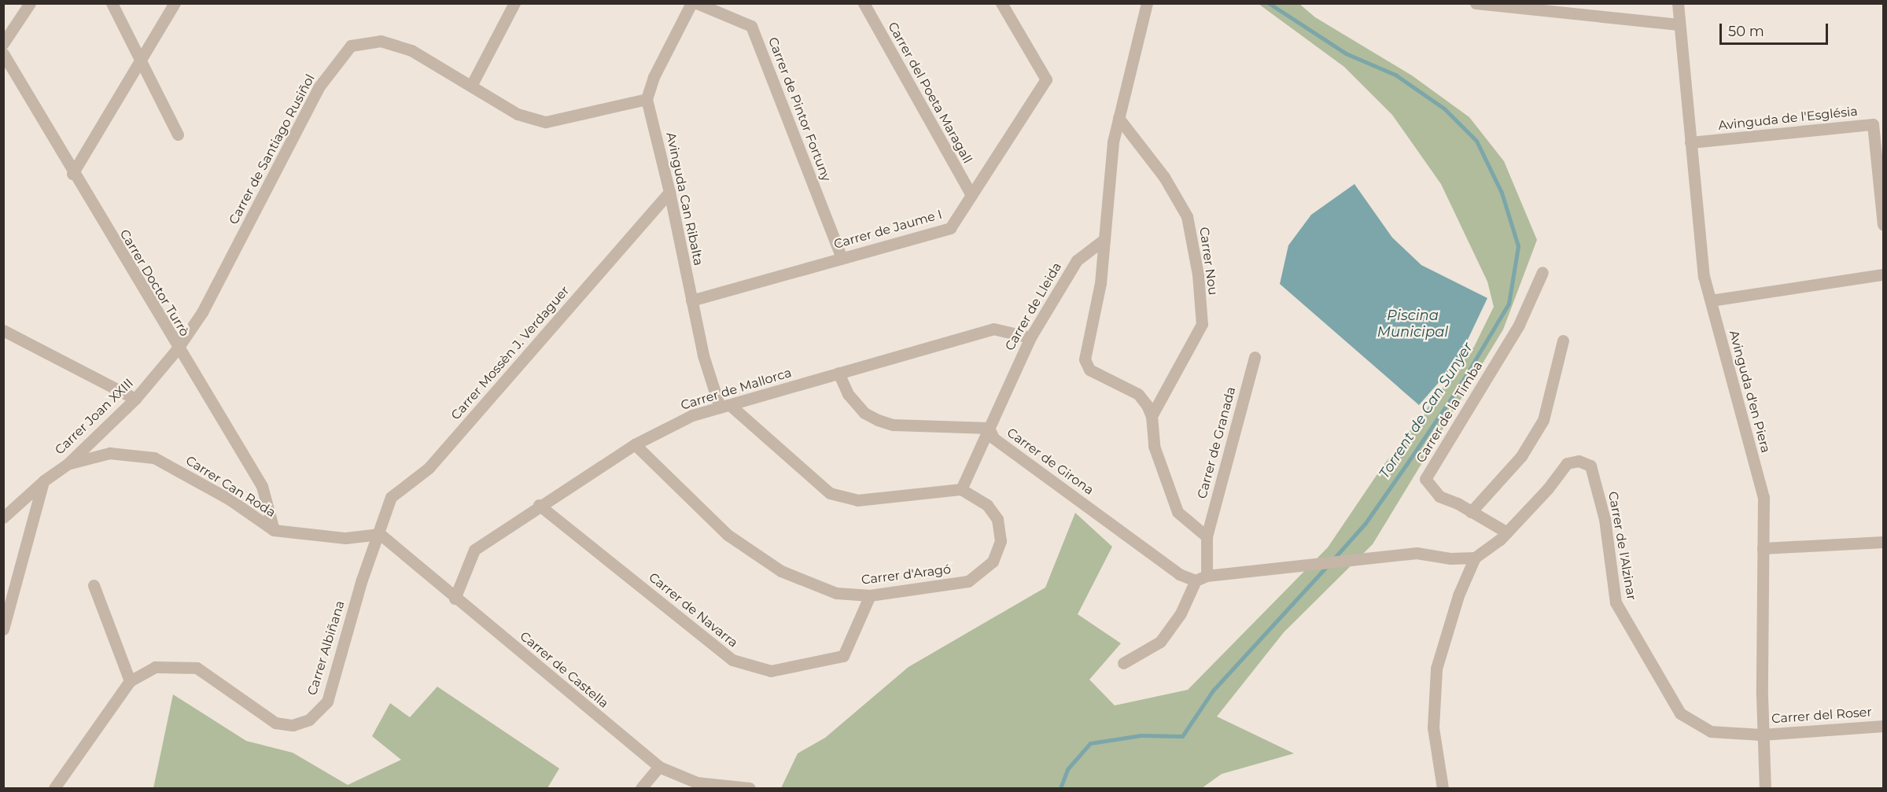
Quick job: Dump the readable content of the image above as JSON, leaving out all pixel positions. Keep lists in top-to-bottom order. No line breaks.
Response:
{"streets":{"street":["Carrer del Poeta Maragall","Carrer de Pintor Fortuny","Avinguda de l'Església","Carrer de Santiago Rusiñol","Avinguda Can Ribalta","Carrer de Jaume I","Carrer Nou","Carrer Doctor Turrò","Carrer de Lleida","Carrer Mossèn J. Verdaguer","Carrer de Mallorca","Avinguda d'en Piera","Carrer de la Timba","Carrer Joan XXIII","Carrer de Granada","Carrer de Girona","Carrer Can Roda","Carrer de l'Alzinar","Carrer d'Aragó","Carrer de Navarra","Carrer Albiñana","Carrer de Castella","Carrer del Roser"]},"crossings":[["Carrer del Poeta Maragall","Carrer de Jaume I"],["Carrer de Pintor Fortuny","Carrer de Jaume I"],["Avinguda de l'Església","Avinguda d'en Piera"],["Carrer de Santiago Rusiñol","Avinguda Can Ribalta"],["Carrer de Santiago Rusiñol","Carrer Doctor Turrò"],["Carrer de Santiago Rusiñol","Carrer Joan XXIII"],["Avinguda Can Ribalta","Carrer de Jaume I"],["Avinguda Can Ribalta","Carrer Mossèn J. Verdaguer"],["Avinguda Can Ribalta","Carrer de Mallorca"],["Carrer Doctor Turrò","Carrer Joan XXIII"],["Carrer Doctor Turrò","Carrer Can Roda"],["Carrer de Lleida","Carrer de Mallorca"],["Carrer de Lleida","Carrer de Girona"],["Carrer de Lleida","Carrer d'Aragó"],["Carrer Mossèn J. Verdaguer","Carrer Can Roda"],["Carrer Mossèn J. Verdaguer","Carrer Albiñana"],["Carrer Mossèn J. Verdaguer","Carrer de Castella"],["Carrer de Mallorca","Carrer de Girona"],["Carrer de Mallorca","Carrer d'Aragó"],["Carrer de Mallorca","Carrer de Navarra"],["Carrer de Mallorca","Carrer de Castella"],["Avinguda d'en Piera","Carrer de l'Alzinar"],["Avinguda d'en Piera","Carrer del Roser"],["Carrer de la Timba","Carrer de l'Alzinar"],["Carrer Joan XXIII","Carrer Can Roda"],["Carrer de Granada","Carrer de Girona"],["Carrer Can Roda","Carrer Albiñana"],["Carrer Can Roda","Carrer de Castella"],["Carrer de l'Alzinar","Carrer del Roser"],["Carrer d'Aragó","Carrer de Navarra"],["Carrer Albiñana","Carrer de Castella"]],"water":["Piscina Municipal","Torrent de Can Sunyer"],"scale_bar":"50 m"}
